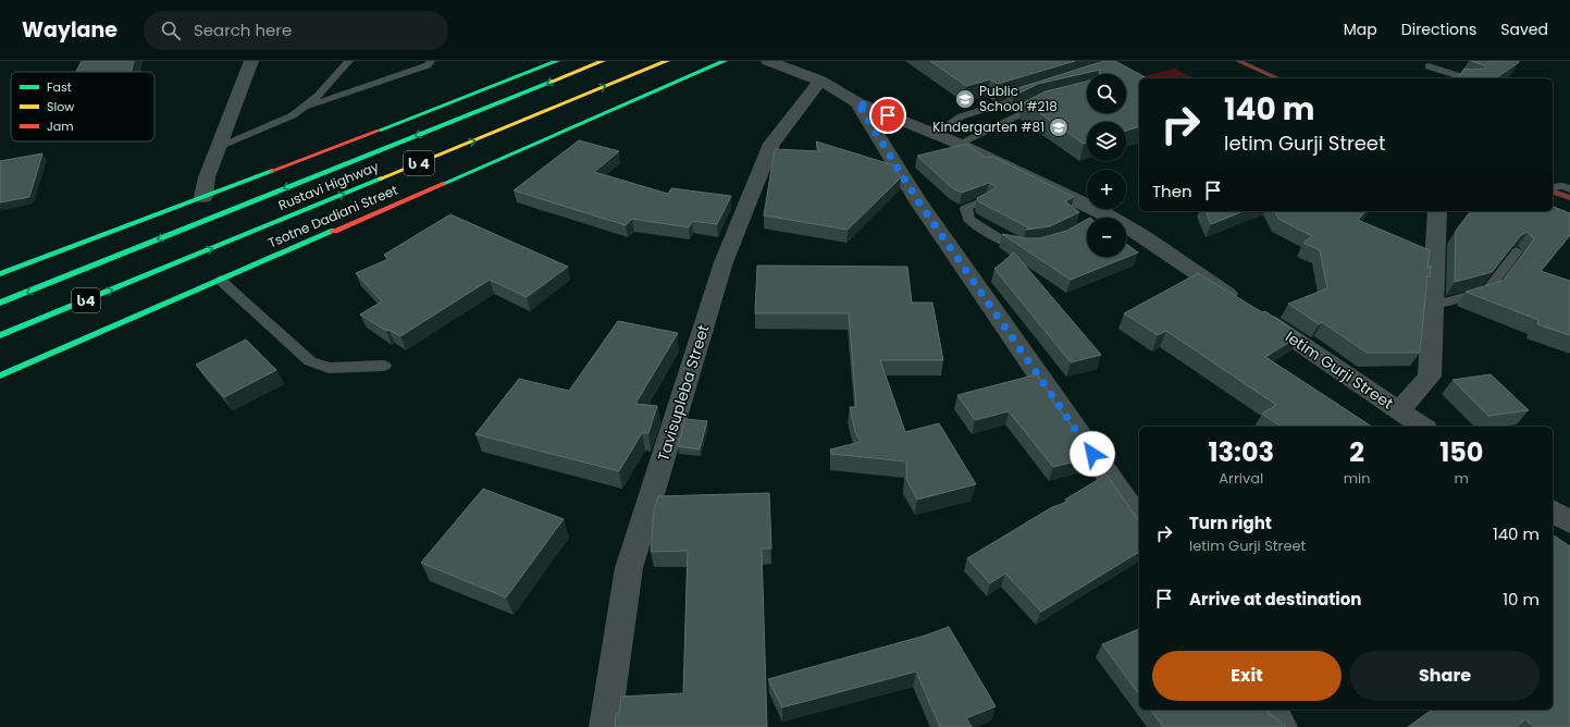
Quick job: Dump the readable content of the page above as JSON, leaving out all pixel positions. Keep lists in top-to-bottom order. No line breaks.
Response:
{"streets":{"main road":["ს 4","Rustavi Highway","Tsotne Dadiani Street","ს4"],"street":["Ietim Gurji Street","Tavisupleba Street"]},"crossings":[["Ietim Gurji Street","Tavisupleba Street"]],"places":{"school or university":["Public School #218","Kindergarten #81"]},"legend":["Fast","Slow","Jam"],"page":{"header":"Waylane","search":"Search here","nav":["Map","Directions","Saved"],"map_buttons":["+","−"],"turn":["140 m","Ietim Gurji Street"],"then":"Then","eta":["13:03","Arrival","2","min","150","m"],"list":[{"name":"Turn right","note":"Ietim Gurji Street","value":"140 m"},{"name":"Arrive at destination","value":"10 m"}],"buttons":["Exit","Share"]}}
